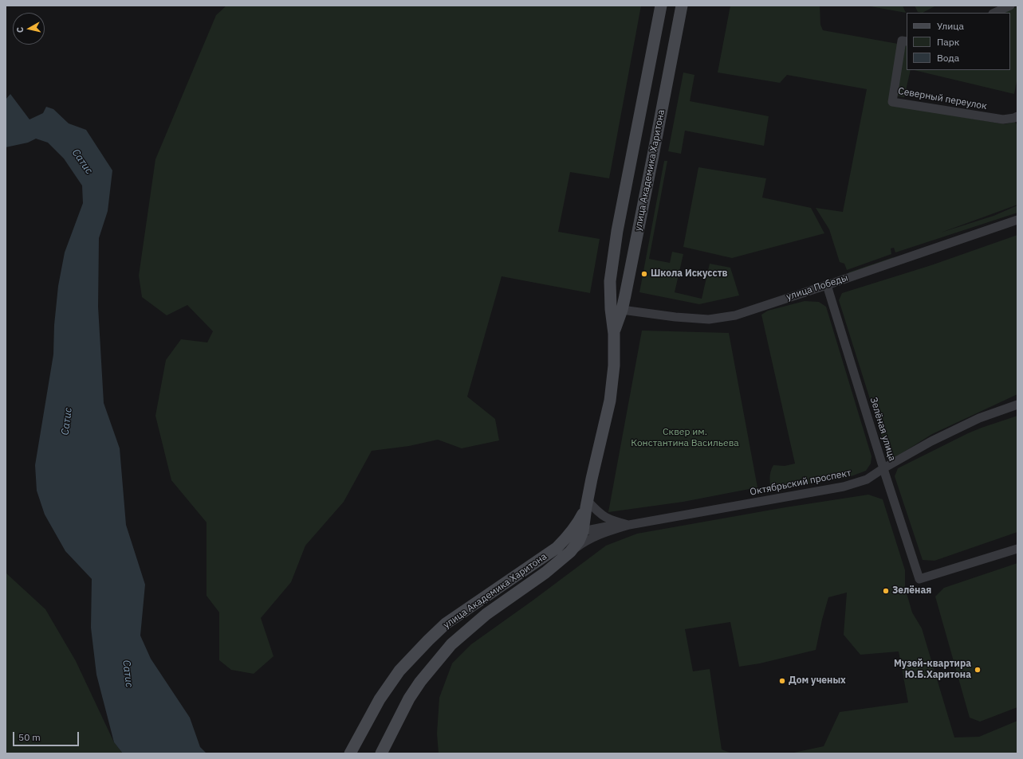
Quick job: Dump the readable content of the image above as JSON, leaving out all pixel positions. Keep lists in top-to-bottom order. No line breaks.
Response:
{"streets":{"main road":["улица Академика Харитона"],"street":["Северный переулок","улица Победы","Зелёная улица","Октябрьский проспект"]},"crossings":[["улица Академика Харитона","улица Победы"],["улица Академика Харитона","Октябрьский проспект"],["улица Победы","Зелёная улица"],["Зелёная улица","Октябрьский проспект"]],"water":["Сатис"],"parks":["Сквер им. Константина Васильева"],"places":["Школа Искусств","Зелёная","Музей-квартира Ю.Б.Харитона","Дом ученых"],"legend":["Улица","Парк","Вода"],"scale_bar":"50 m","north":"left"}
